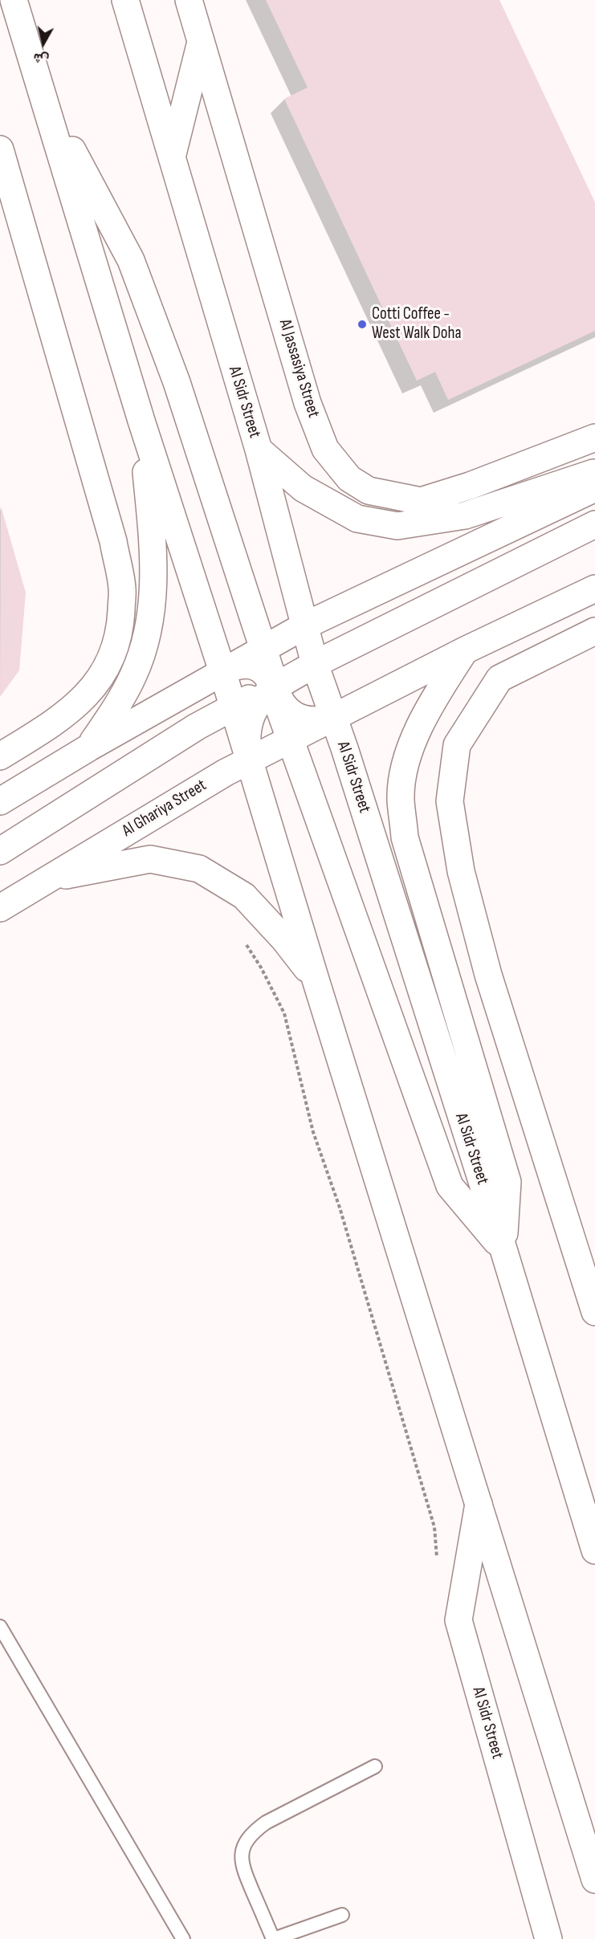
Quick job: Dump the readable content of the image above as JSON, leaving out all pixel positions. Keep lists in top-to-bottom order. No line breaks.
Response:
{"streets":{"main road":["Al Jassasiya Street","Al Sidr Street","Al Ghariya Street"]},"crossings":[["Al Sidr Street","Al Ghariya Street"]],"places":["Cotti Coffee - West Walk Doha"],"north":"bottom"}
